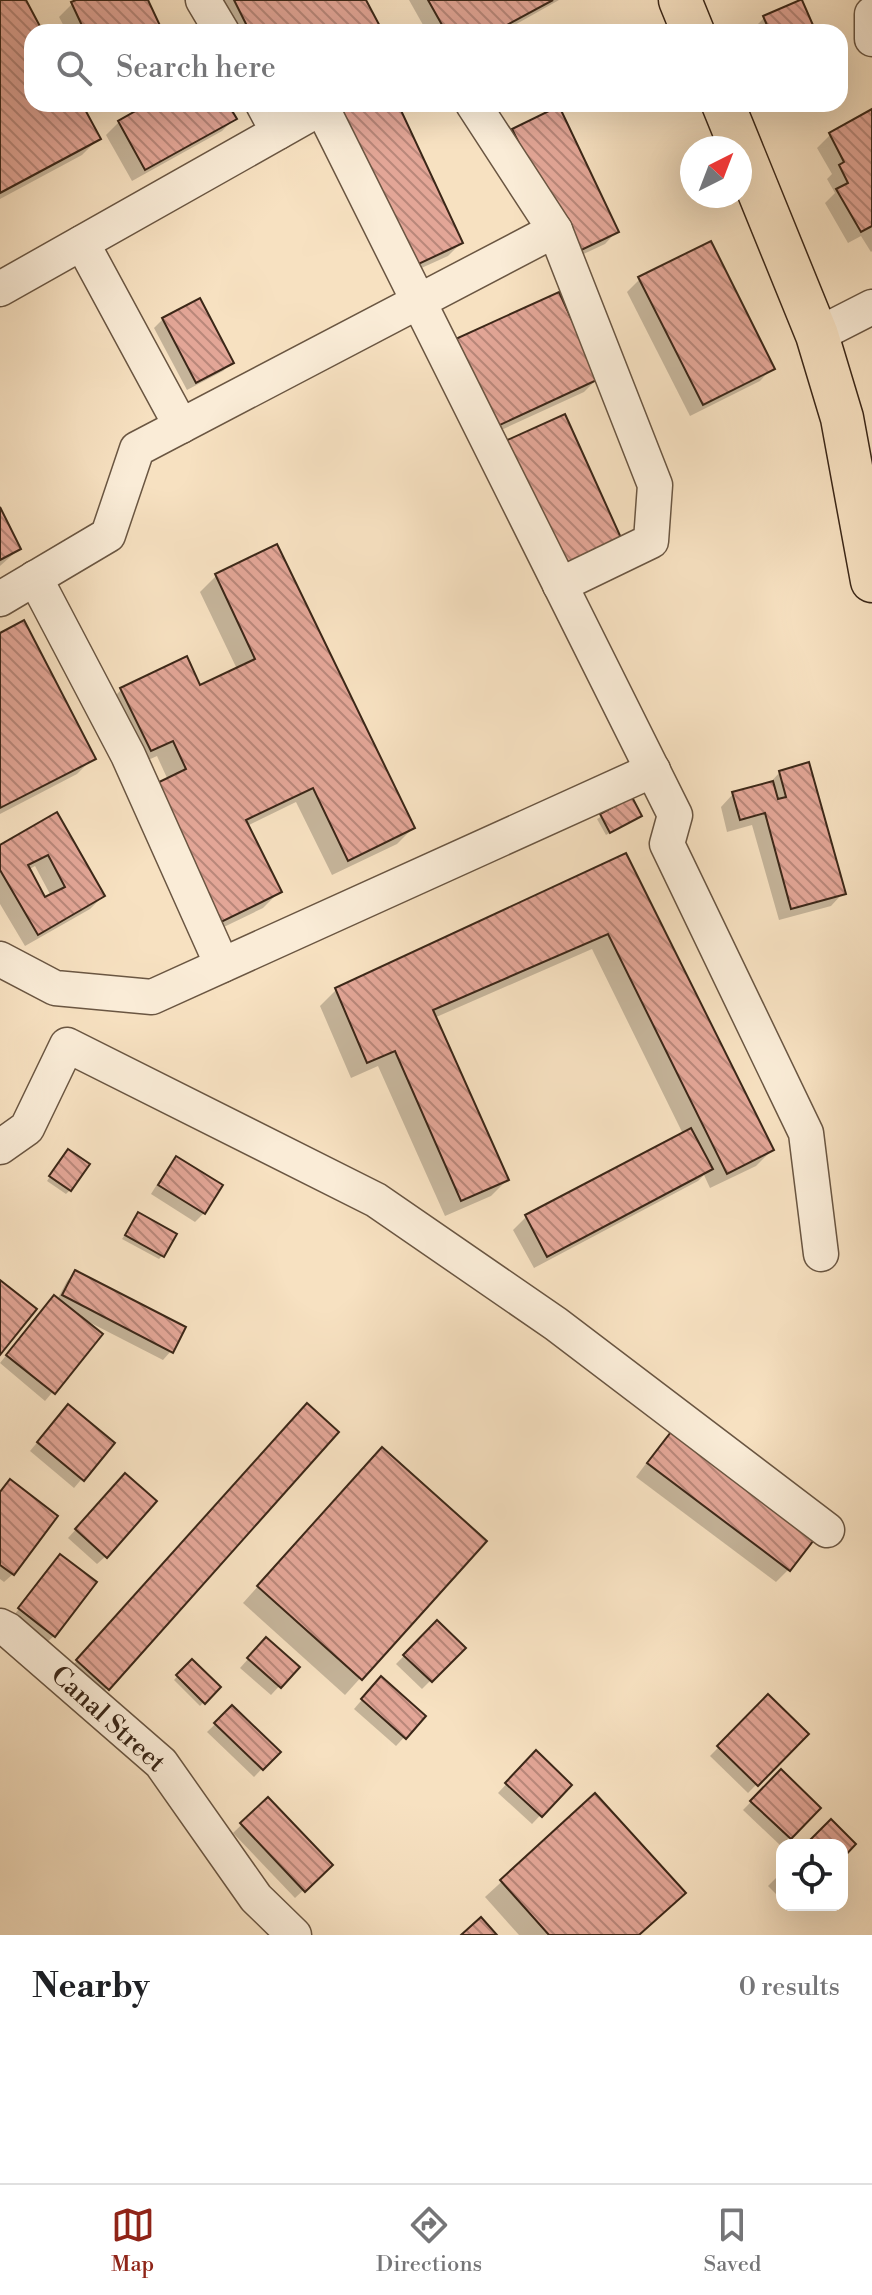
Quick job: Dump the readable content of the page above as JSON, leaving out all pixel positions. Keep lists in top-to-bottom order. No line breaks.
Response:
{"streets":{"street":["Canal Street"]},"north":"top right","page":{"search":"Search here","heading":["Nearby","0 results"],"nav":["Map","Directions","Saved"]}}
